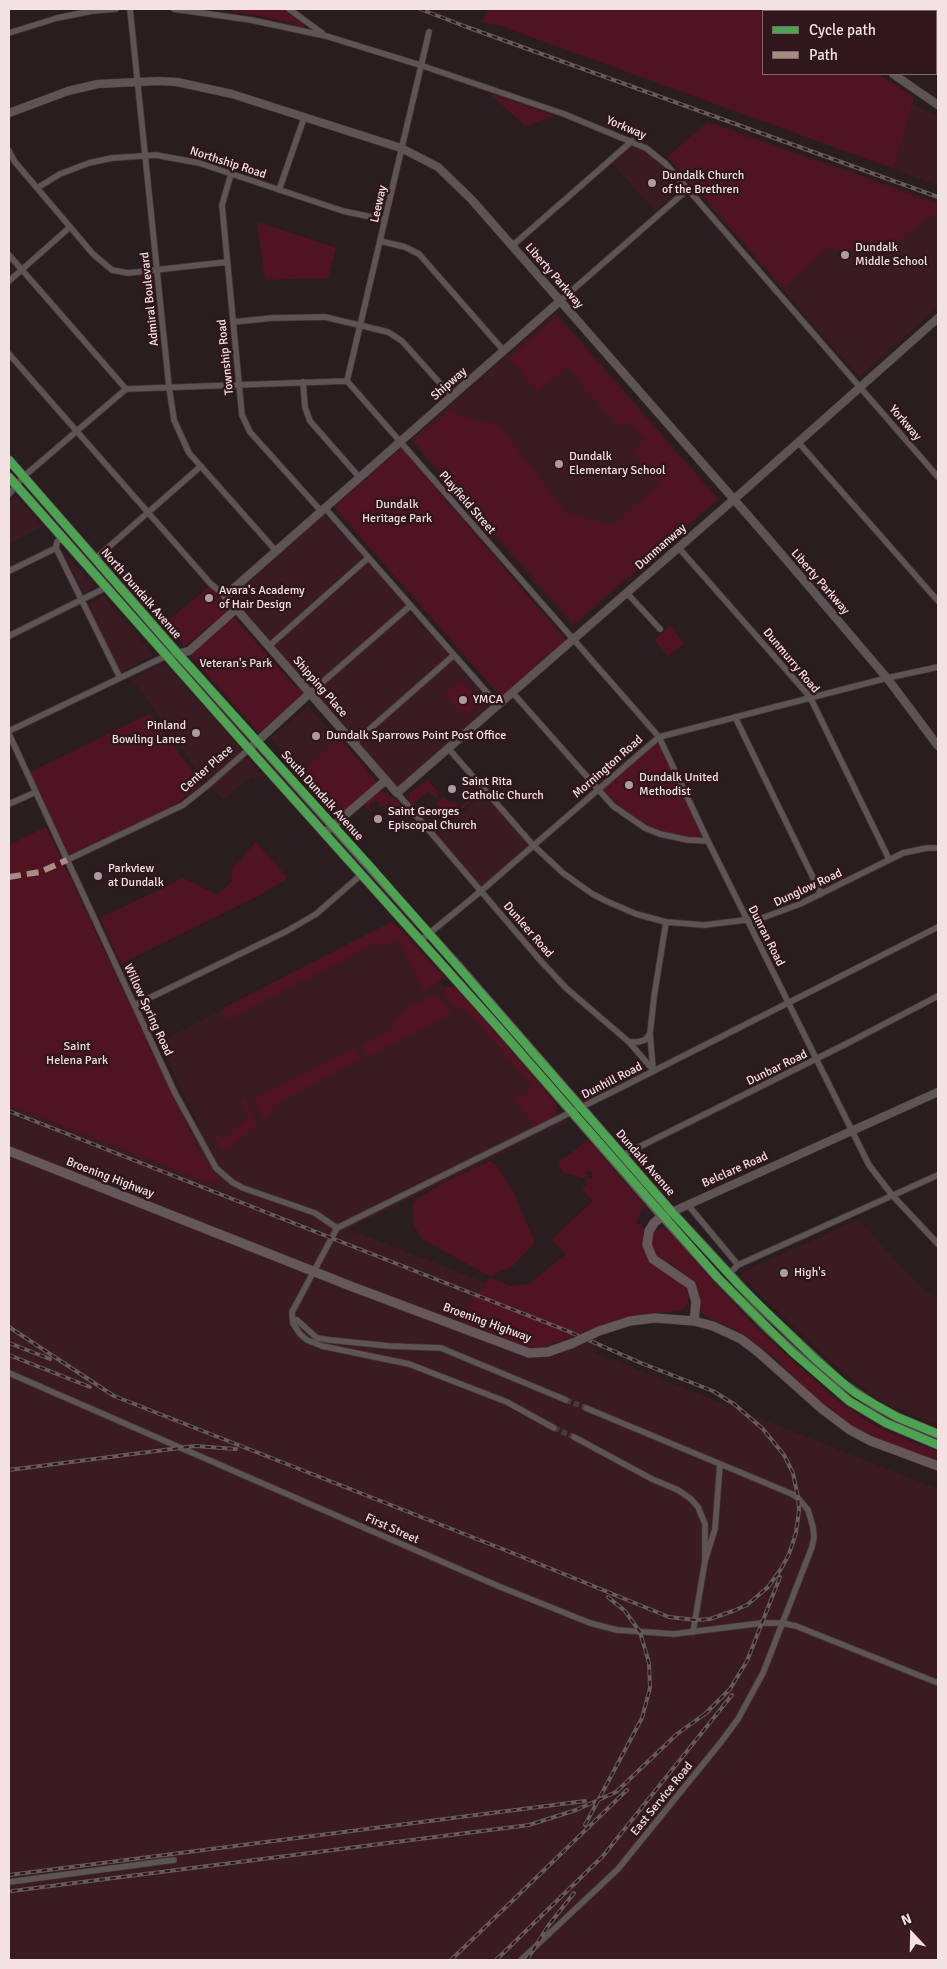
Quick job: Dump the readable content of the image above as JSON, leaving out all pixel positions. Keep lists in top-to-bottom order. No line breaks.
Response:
{"streets":{"main road":["North Dundalk Avenue","South Dundalk Avenue","Dundalk Avenue","Belclare Road","Broening Highway"],"street":["Yorkway","Northship Road","Leeway","Liberty Parkway","Admiral Boulevard","Township Road","Shipway","Playfield Street","Dunmanway","Dunmurry Road","Shipping Place","Mornington Road","Center Place","Dunglow Road","Dunleer Road","Dunran Road","Willow Spring Road","Dunbar Road","Dunhill Road","First Street","East Service Road"]},"crossings":[["Yorkway","Leeway"],["Yorkway","Shipway"],["Yorkway","Dunmanway"],["Northship Road","Leeway"],["Northship Road","Admiral Boulevard"],["Northship Road","Township Road"],["Leeway","Liberty Parkway"],["Leeway","Playfield Street"],["Liberty Parkway","Admiral Boulevard"],["Liberty Parkway","Shipway"],["Liberty Parkway","Dunmanway"],["Liberty Parkway","Mornington Road"],["Admiral Boulevard","Shipway"],["Township Road","Shipway"],["Township Road","Dunmanway"],["Township Road","Center Place"],["Shipway","Playfield Street"],["Shipway","Shipping Place"],["Playfield Street","Dunmanway"],["Playfield Street","Dunran Road"],["Dunmanway","Dunmurry Road"],["Dunmanway","Shipping Place"],["Dunmanway","Dunglow Road"],["Dunmanway","Dunleer Road"],["Dunmanway","Dunran Road"],["North Dundalk Avenue","Center Place"],["North Dundalk Avenue","South Dundalk Avenue"],["Dunmurry Road","Mornington Road"],["Dunmurry Road","Dunglow Road"],["Shipping Place","Center Place"],["Shipping Place","Dunleer Road"],["Mornington Road","Dunglow Road"],["Mornington Road","Dunleer Road"],["Mornington Road","Dunran Road"],["Mornington Road","Dundalk Avenue"],["Center Place","South Dundalk Avenue"],["Center Place","Willow Spring Road"],["South Dundalk Avenue","Dundalk Avenue"],["Dunglow Road","Dunran Road"],["Dunleer Road","Dunhill Road"],["Dunran Road","Dunbar Road"],["Dunran Road","Dunhill Road"],["Dunran Road","Belclare Road"],["Willow Spring Road","Dunhill Road"],["Dunbar Road","Dundalk Avenue"],["Dunhill Road","Dundalk Avenue"],["Dundalk Avenue","Belclare Road"],["First Street","East Service Road"]],"parks":["Dundalk Heritage Park","Veteran's Park","Saint Helena Park"],"places":["Dundalk Church of the Brethren","Dundalk Middle School","Dundalk Elementary School","Avara's Academy of Hair Design","YMCA","Pinland Bowling Lanes","Dundalk Sparrows Point Post Office","Dundalk United Methodist","Saint Rita Catholic Church","Saint Georges Episcopal Church","Parkview at Dundalk","High's"],"legend":["Cycle path","Path"],"north":"top"}
